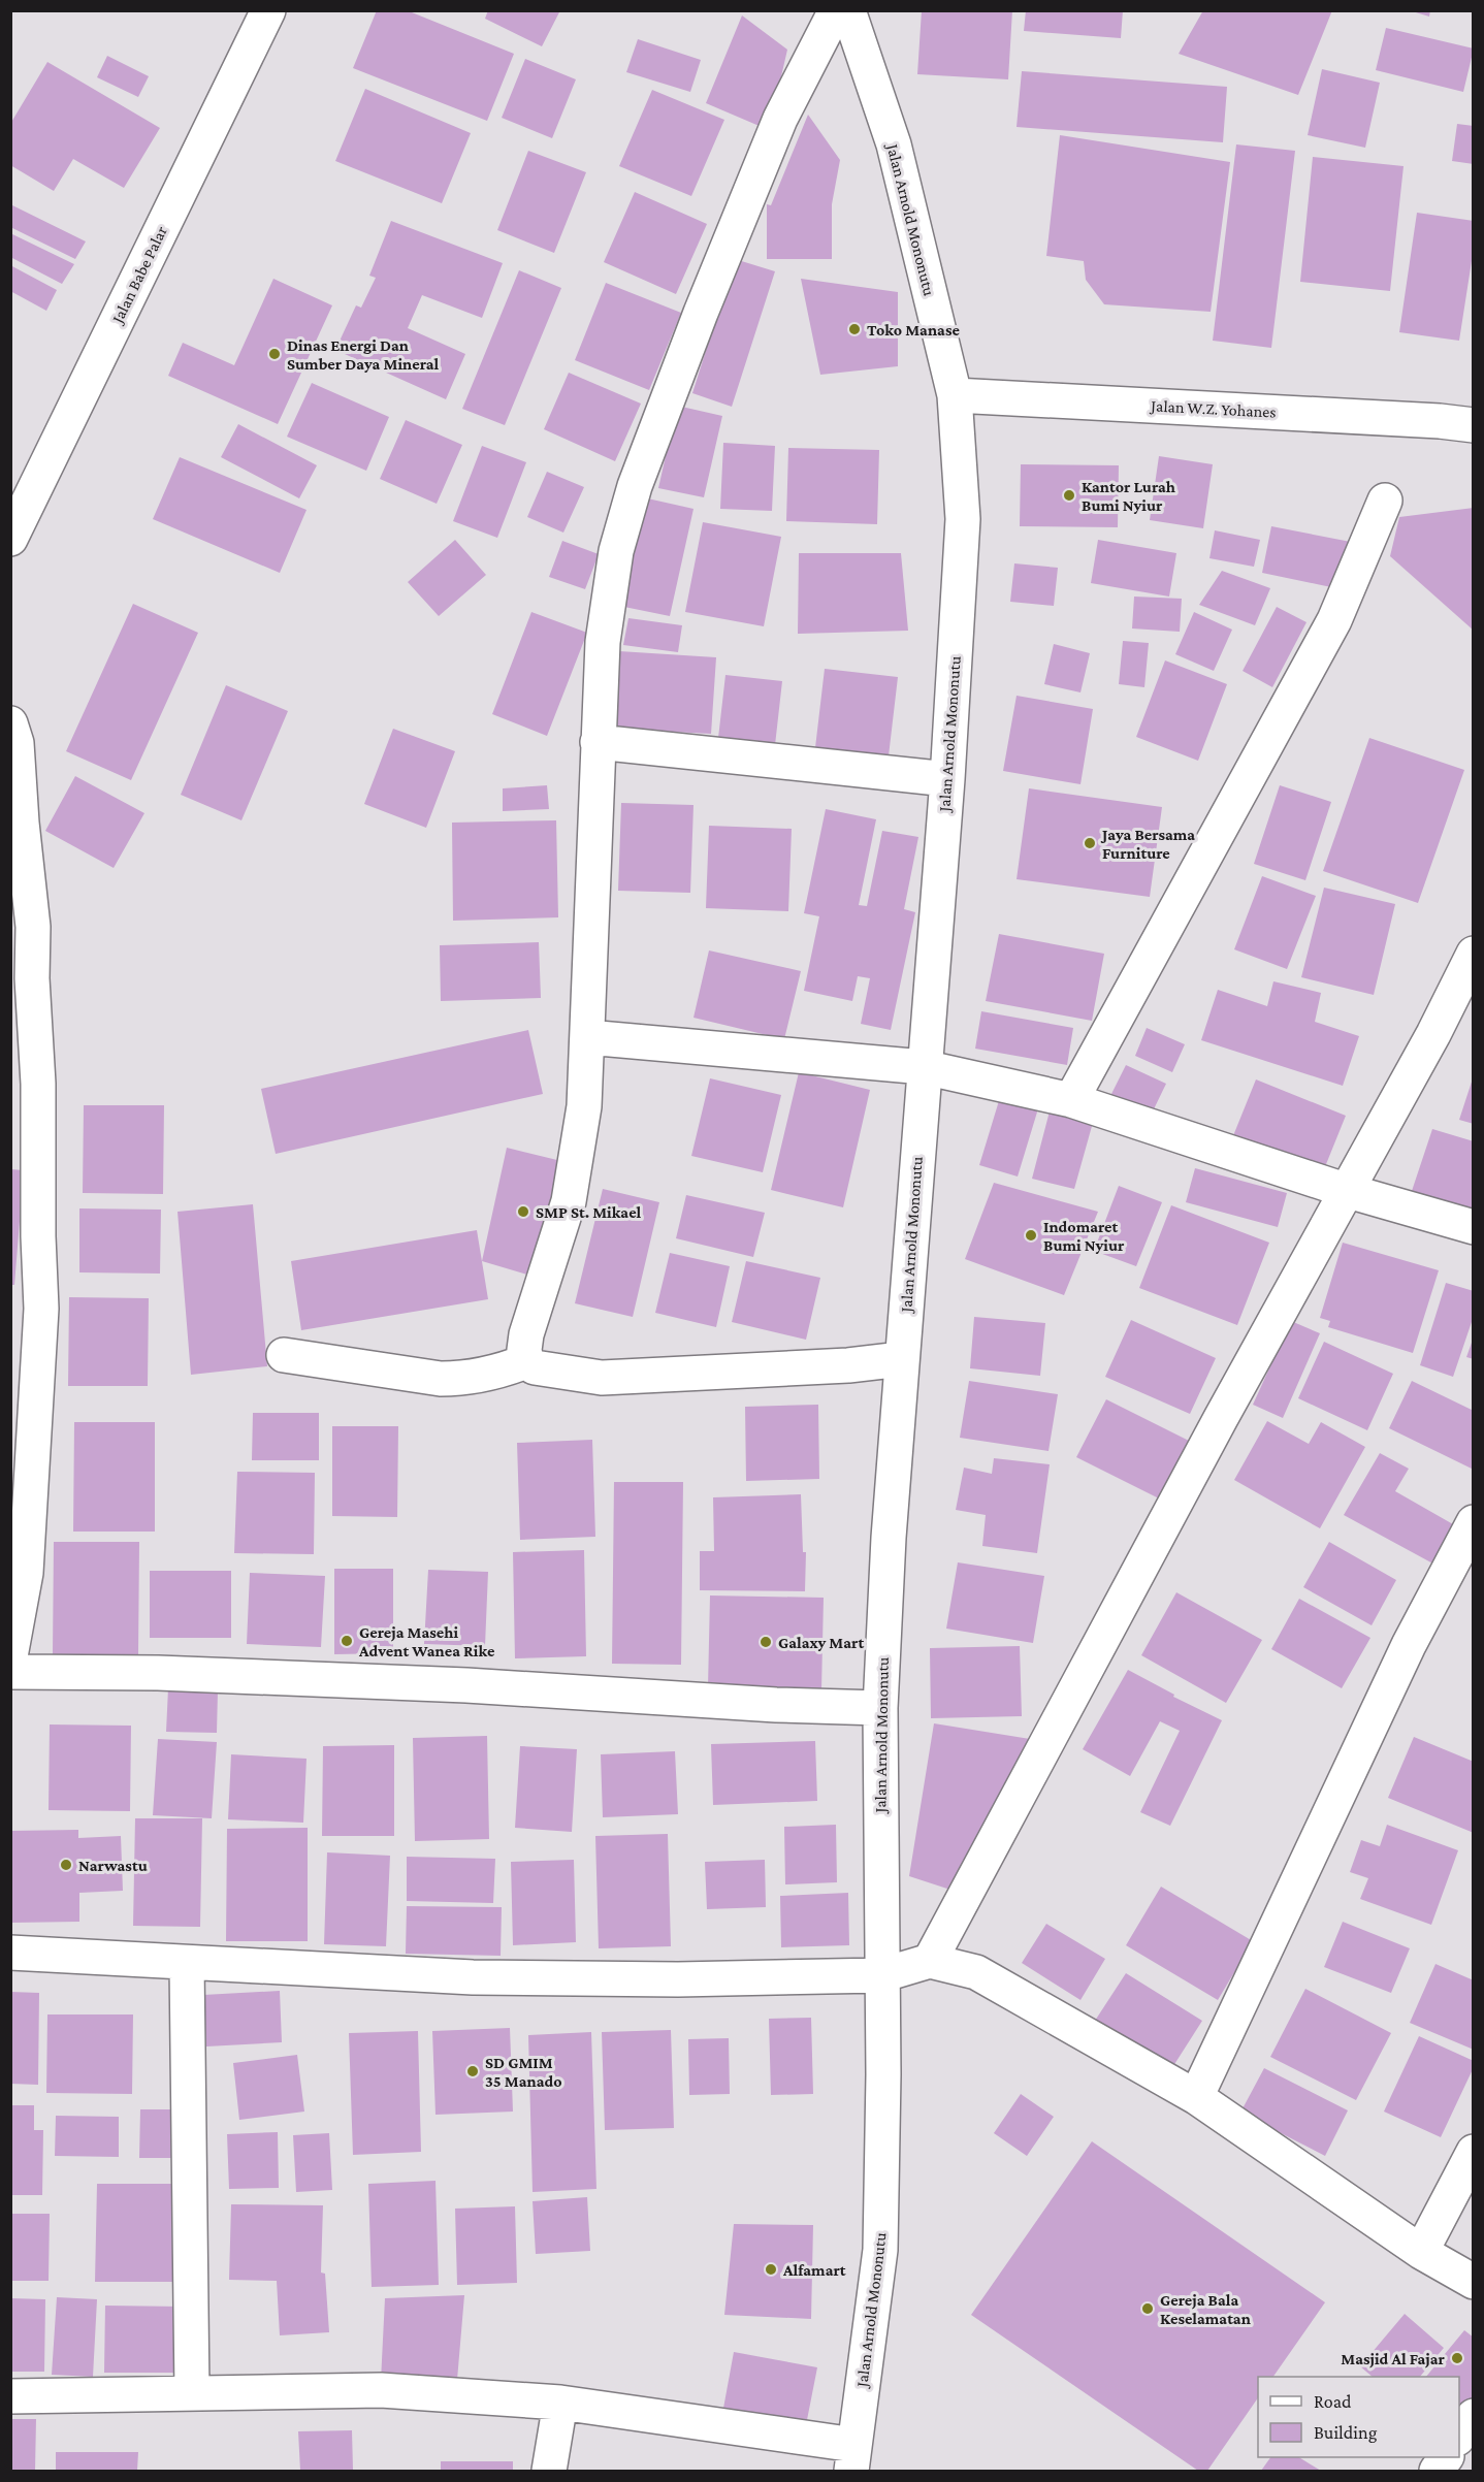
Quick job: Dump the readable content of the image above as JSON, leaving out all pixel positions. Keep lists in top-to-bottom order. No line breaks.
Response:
{"streets":{"street":["Jalan Arnold Mononutu","Jalan Babe Palar","Jalan W.Z. Yohanes"]},"crossings":[["Jalan Arnold Mononutu","Jalan W.Z. Yohanes"]],"places":["Toko Manase","Dinas Energi Dan Sumber Daya Mineral","Kantor Lurah Bumi Nyiur","Jaya Bersama Furniture","SMP St. Mikael","Indomaret Bumi Nyiur","Gereja Masehi Advent Wanea Rike","Galaxy Mart","Narwastu","SD GMIM 35 Manado","Alfamart","Gereja Bala Keselamatan","Masjid Al Fajar"],"legend":["Road","Building"]}
